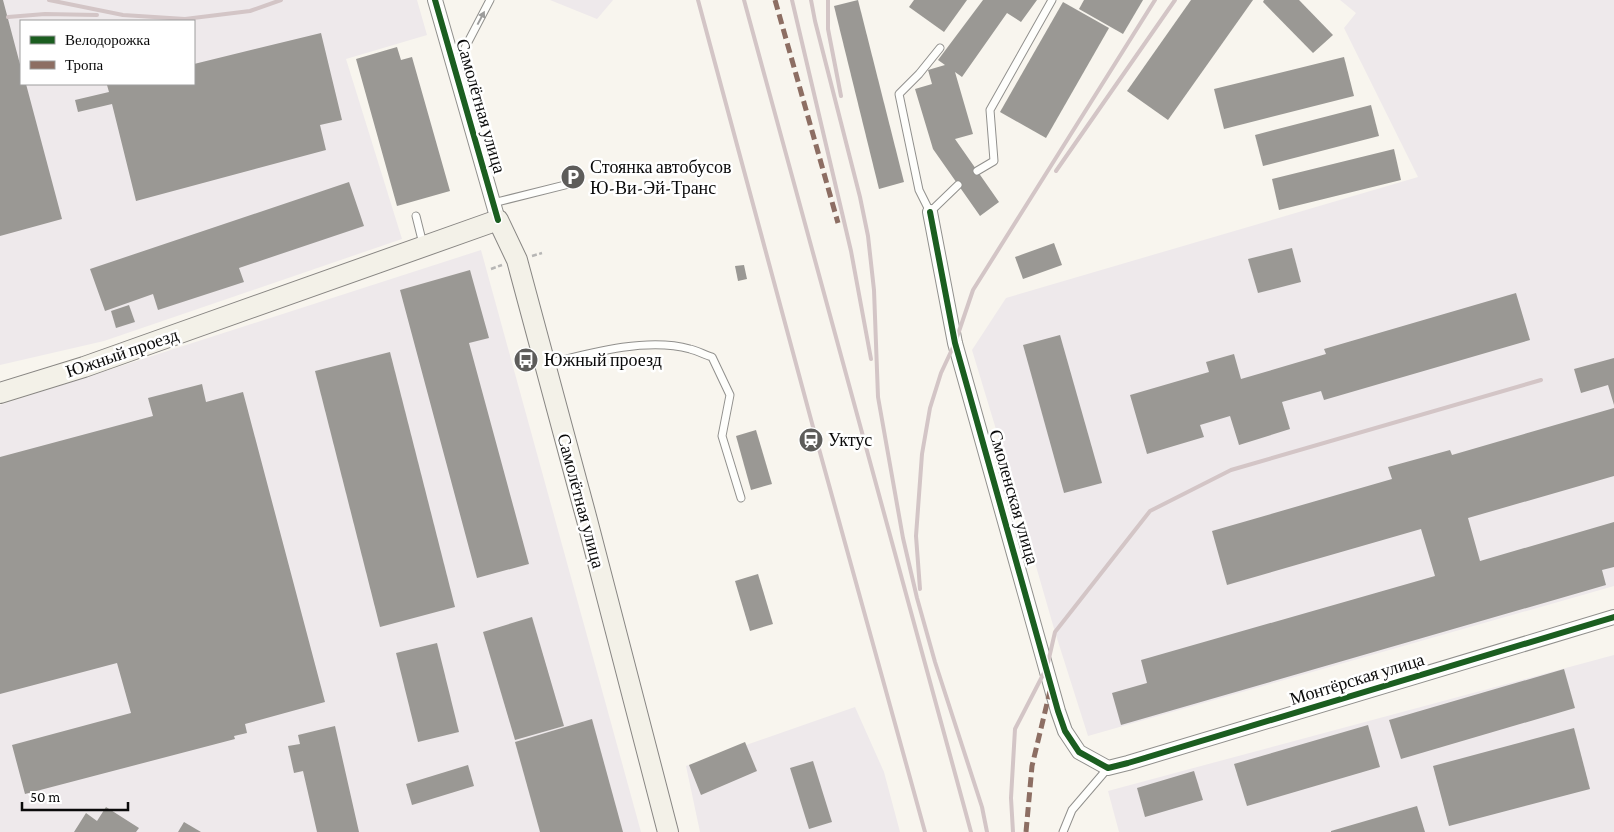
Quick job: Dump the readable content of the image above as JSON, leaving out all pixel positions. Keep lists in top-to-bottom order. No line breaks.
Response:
{"streets":{"main road":["Самолётная улица","Южный проезд"],"street":["Смоленская улица","Монтёрская улица"]},"crossings":[["Самолётная улица","Южный проезд"],["Смоленская улица","Монтёрская улица"]],"places":{"parking":["Стоянка автобусов Ю-Ви-Эй-Транс"],"bus stop":["Южный проезд"],"station":["Уктус"]},"legend":["Велодорожка","Тропа"],"scale_bar":"50 m"}
